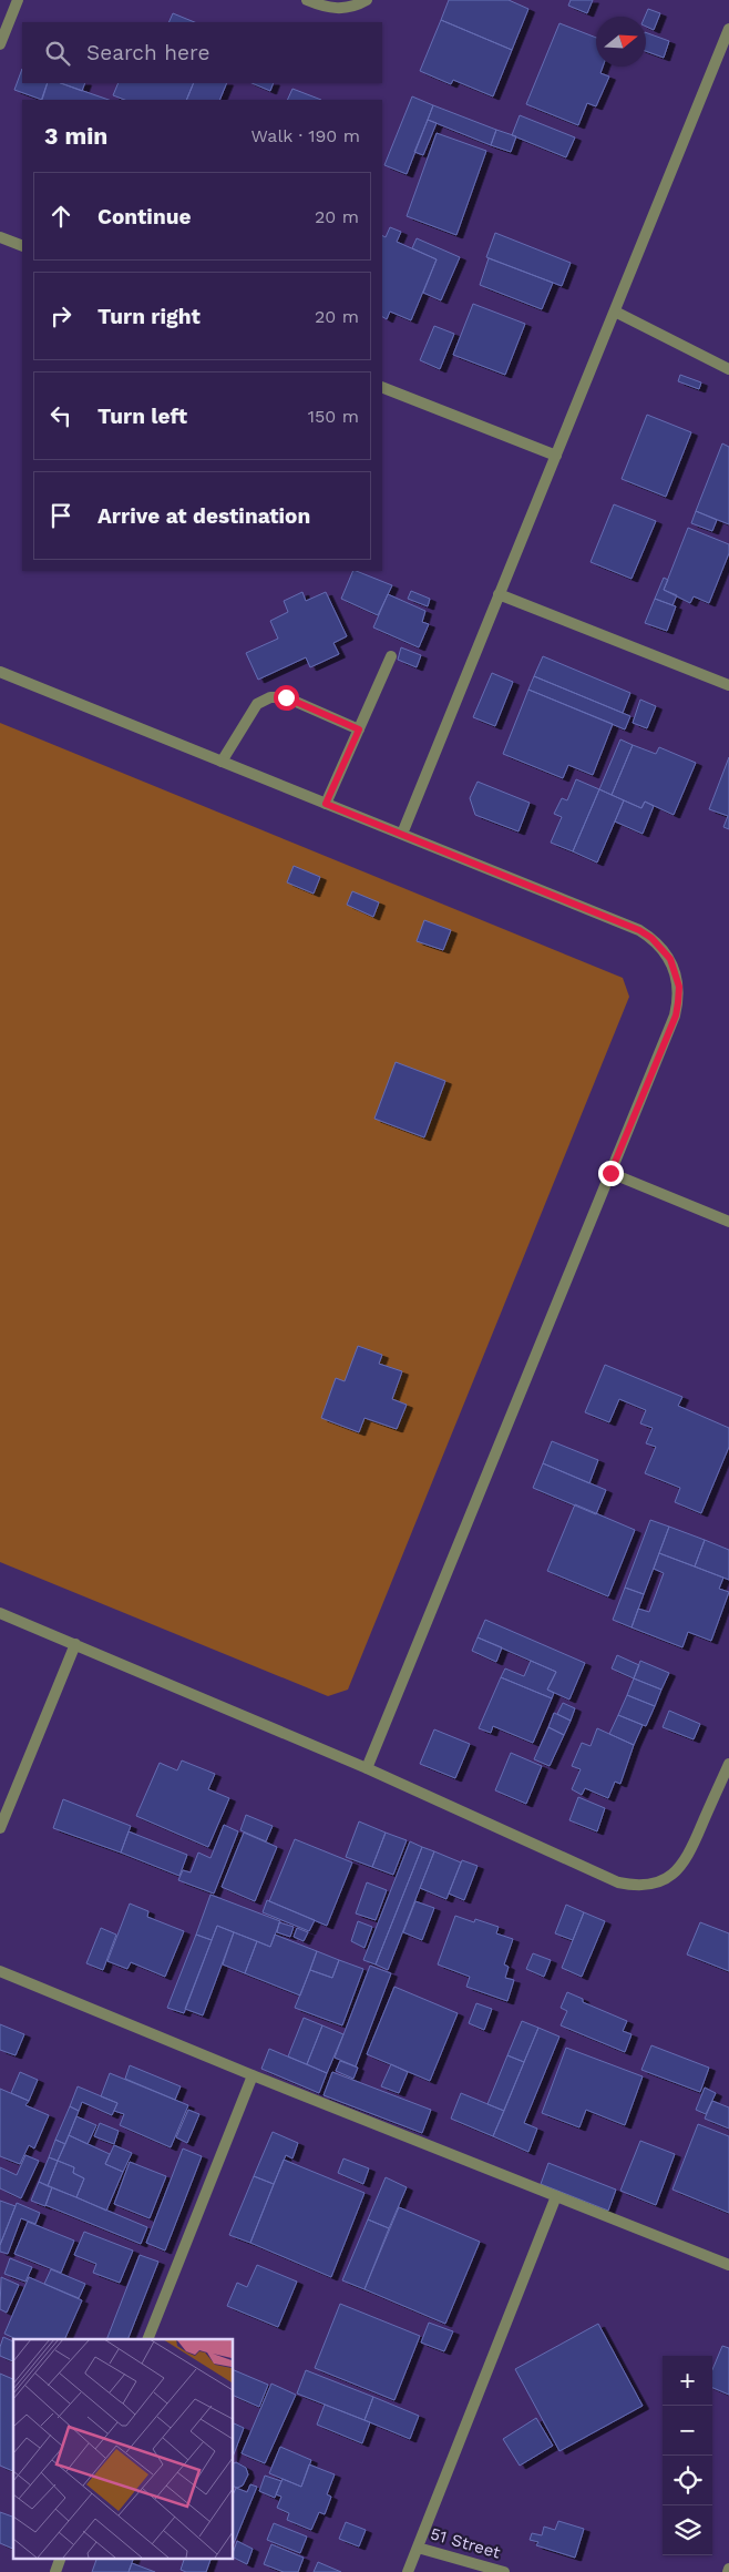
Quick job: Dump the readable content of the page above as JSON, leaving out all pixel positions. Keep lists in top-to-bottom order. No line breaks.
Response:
{"streets":{"street":["51 Street"]},"north":"right","page":{"search":"Search here","heading":["3 min","Walk · 190 m"],"list":[["Continue","20 m"],["Turn right","20 m"],["Turn left","150 m"],"Arrive at destination"],"map_buttons":["+","−"]}}
